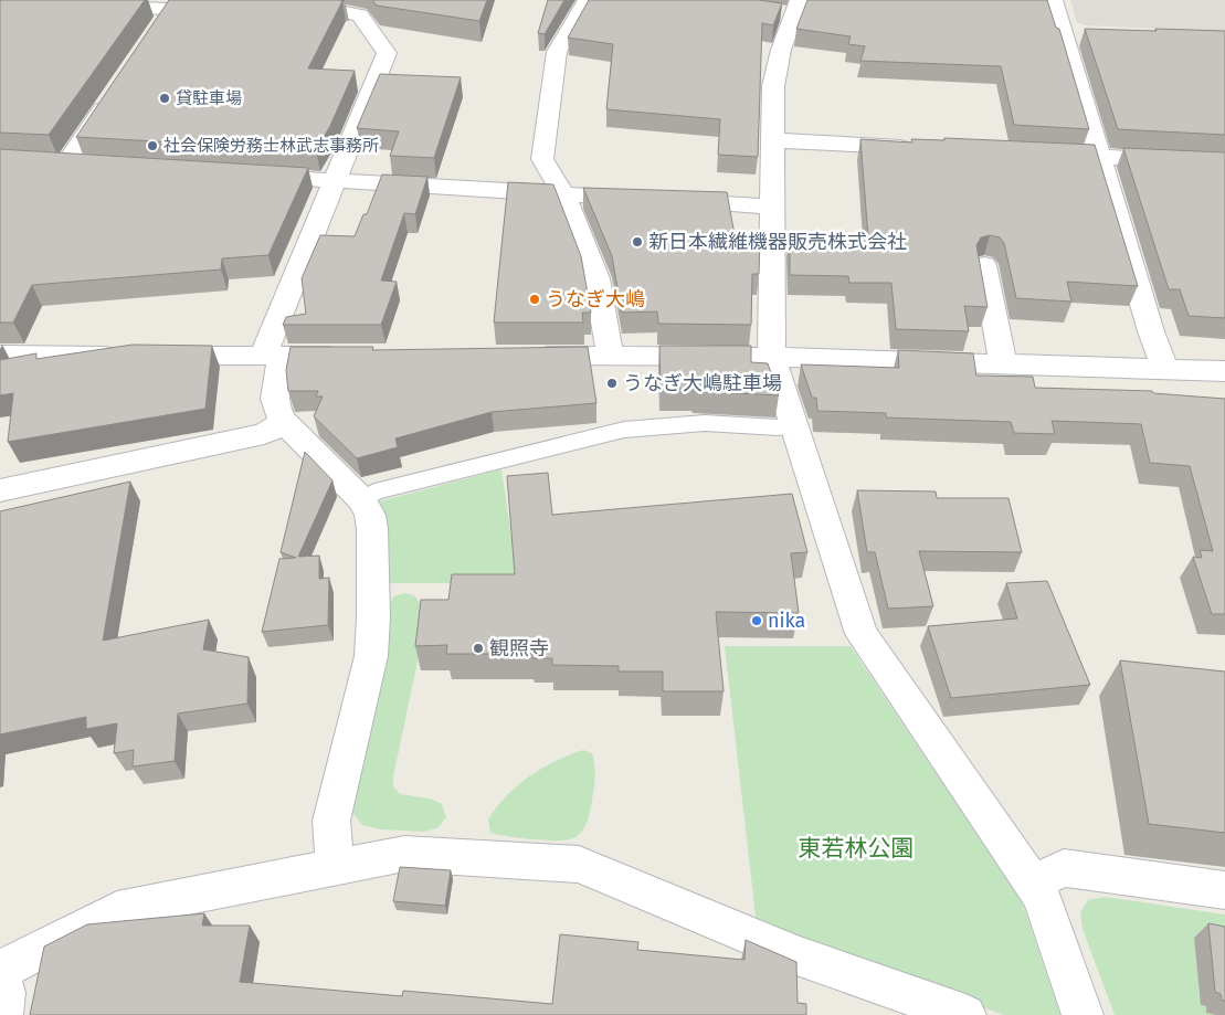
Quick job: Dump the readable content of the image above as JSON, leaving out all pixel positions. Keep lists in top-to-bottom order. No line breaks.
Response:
{"parks":["東若林公園"],"places":["貸駐車場","社会保険労務士林武志事務所","新日本繊維機器販売株式会社","うなぎ大嶋","うなぎ大嶋駐車場","nika","観照寺"]}
